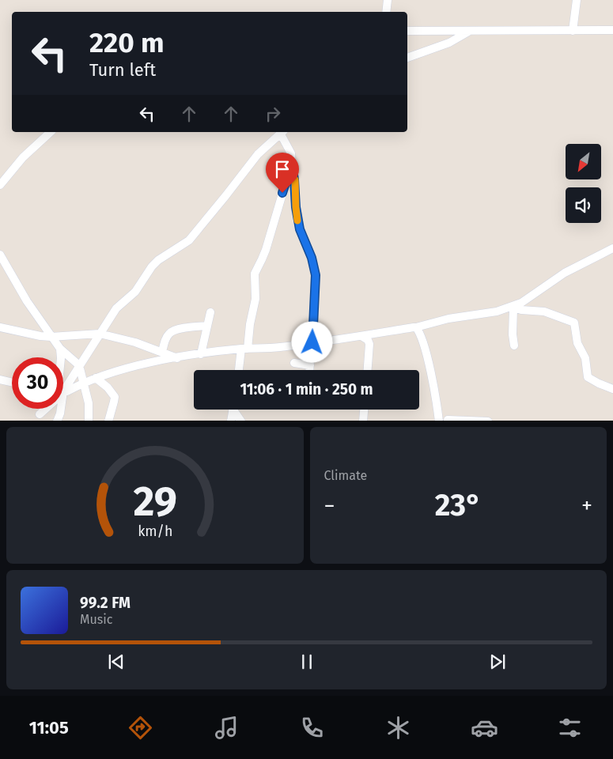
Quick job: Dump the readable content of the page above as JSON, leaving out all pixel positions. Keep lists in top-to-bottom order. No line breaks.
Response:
{"north":"bottom left","page":{"turn":["220 m","Turn left"],"limit":"30","trip":"11:06 · 1 min · 250 m","tile":"Climate","heat":["−","23°","+"],"song":["99.2 FM","Music"],"tabs":"11:05","gauge":["29","km/h"]}}
